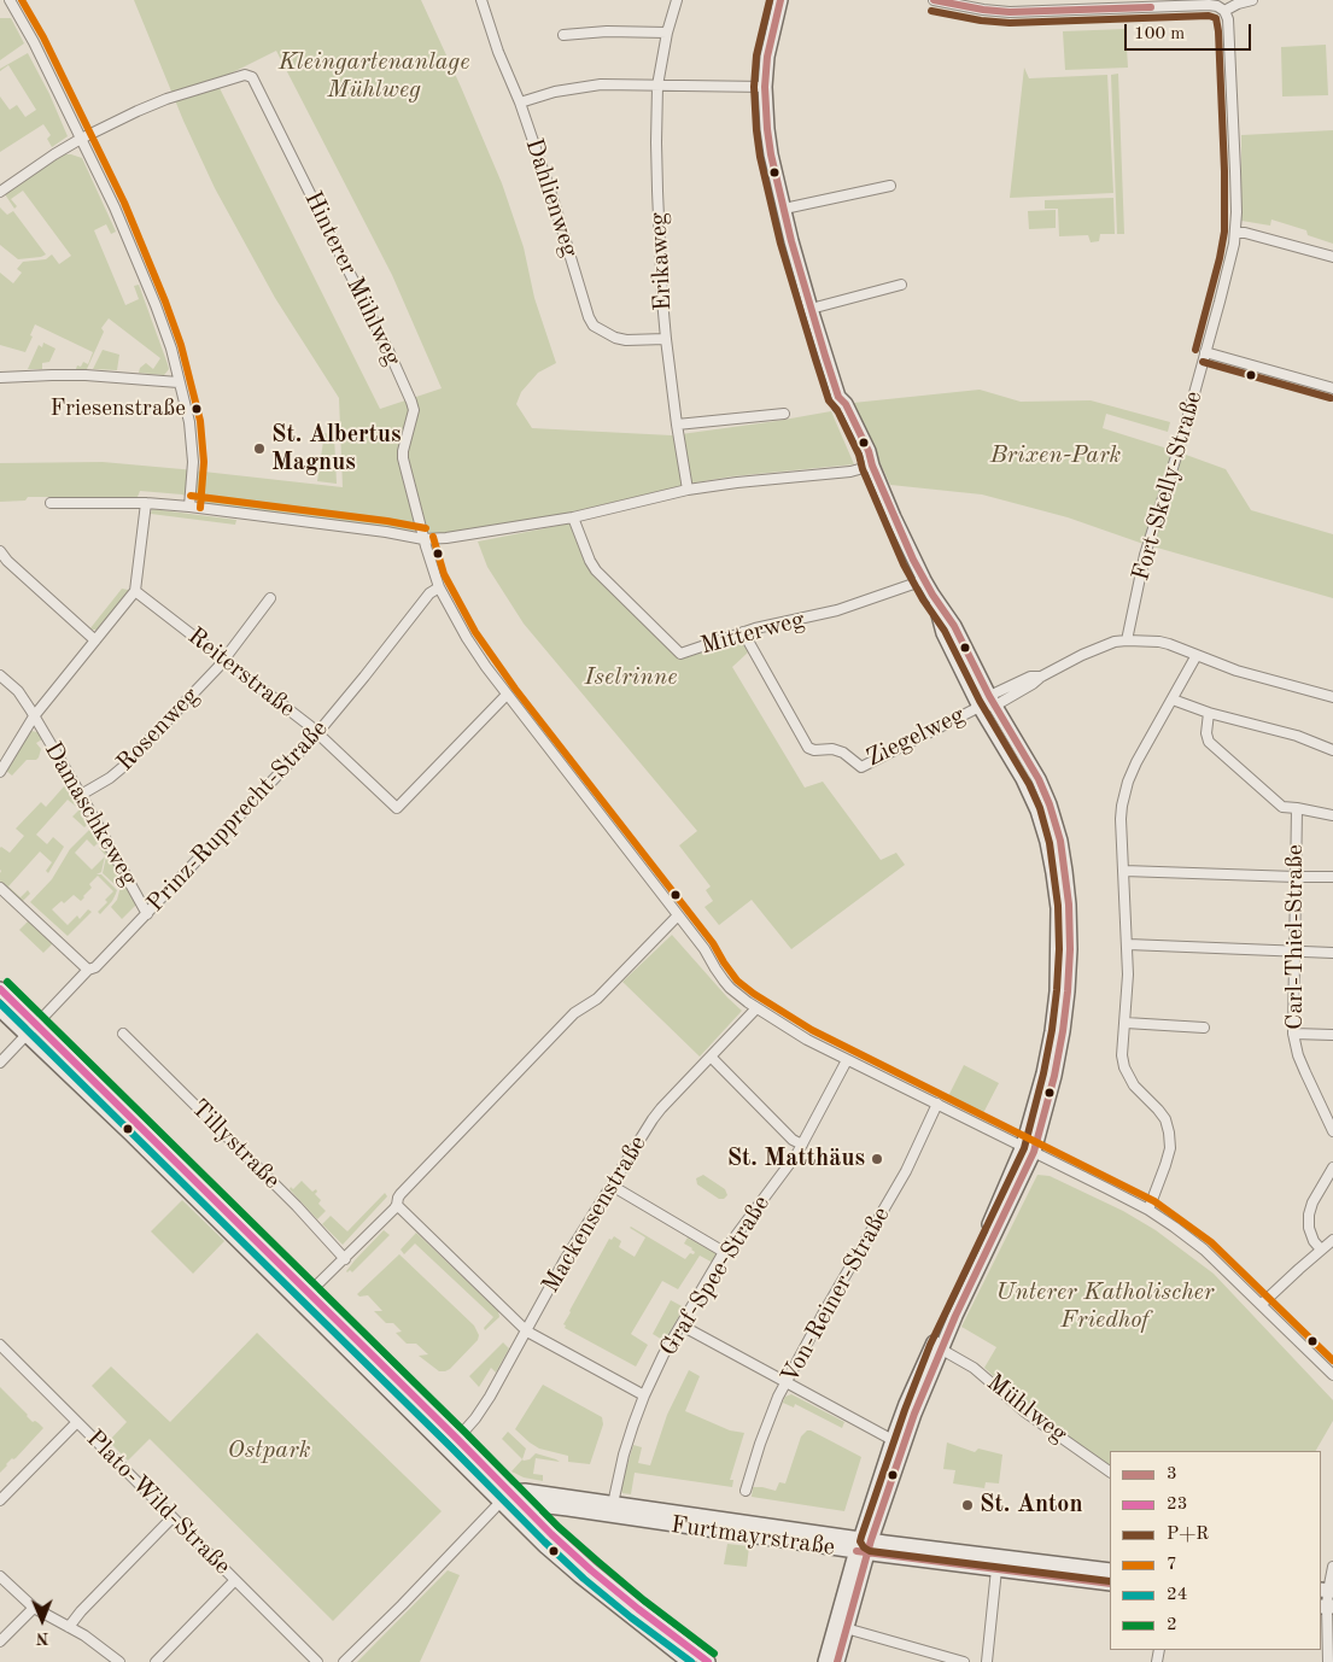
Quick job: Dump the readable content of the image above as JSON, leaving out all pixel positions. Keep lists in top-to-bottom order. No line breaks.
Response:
{"streets":{"main road":["Furtmayrstraße"],"street":["Dahlienweg","Erikaweg","Hinterer Mühlweg","Fort-Skelly-Straße","Mitterweg","Reiterstraße","Rosenweg","Ziegelweg","Damaschkeweg","Prinz-Rupprecht-Straße","Carl-Thiel-Straße","Tillystraße","Mackensenstraße","Graf-Spee-Straße","Von-Reiner-Straße","Mühlweg","Plato-Wild-Straße"]},"crossings":[["Dahlienweg","Erikaweg"],["Mitterweg","Ziegelweg"],["Reiterstraße","Rosenweg"],["Reiterstraße","Prinz-Rupprecht-Straße"],["Rosenweg","Damaschkeweg"],["Damaschkeweg","Prinz-Rupprecht-Straße"],["Graf-Spee-Straße","Furtmayrstraße"]],"parks":["Kleingartenanlage Mühlweg","Brixen-Park","Iselrinne","Unterer Katholischer Friedhof","Ostpark"],"places":["Friesenstraße","St. Albertus Magnus","St. Matthäus","St. Anton"],"lines":["transit line 3","transit line P+R","transit line 7","transit line 2","transit line 23","transit line 24"],"legend":["3","23","P+R","7","24","2"],"scale_bar":"100 m","north":"bottom"}
